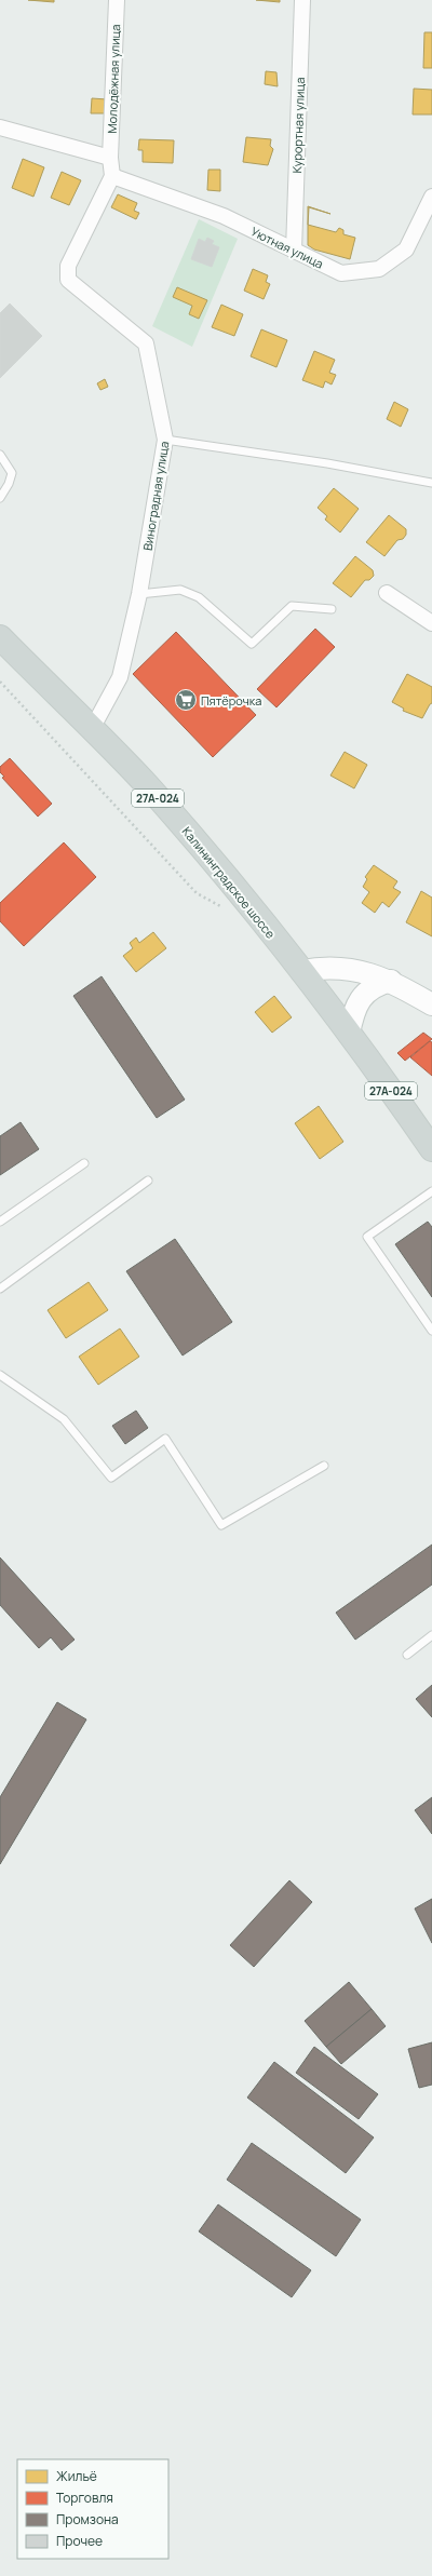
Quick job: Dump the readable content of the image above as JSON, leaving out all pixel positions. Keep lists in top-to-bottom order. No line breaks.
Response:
{"streets":{"main road":["27А-024","Калининградское шоссе"],"street":["Молодёжная улица","Курортная улица","Уютная улица","Виноградная улица"]},"crossings":[["Курортная улица","Уютная улица"],["Уютная улица","Виноградная улица"],["Виноградная улица","Калининградское шоссе"]],"places":{"supermarket":["Пятёрочка"]},"legend":["Жильё","Торговля","Промзона","Прочее"]}
